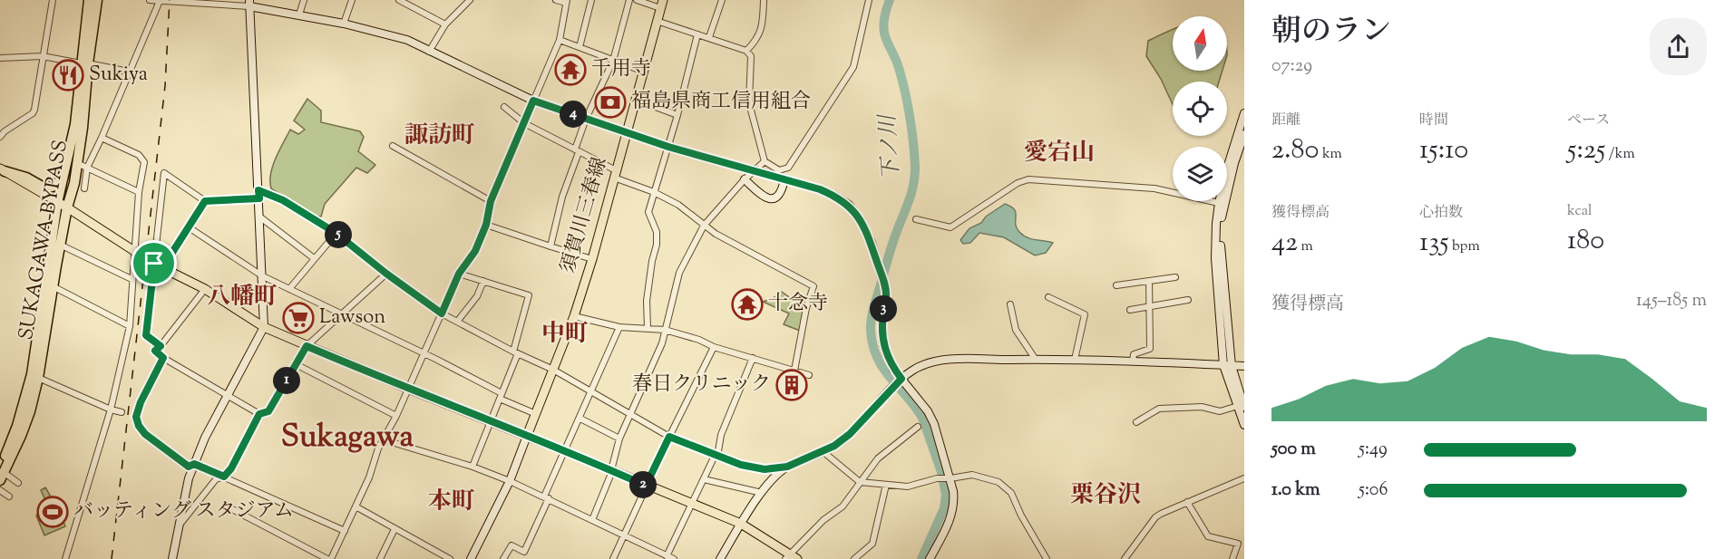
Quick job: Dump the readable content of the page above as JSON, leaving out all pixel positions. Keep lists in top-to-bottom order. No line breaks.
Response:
{"streets":{"highway":["SUKAGAWA BYPASS"],"main road":["須賀川三春線"]},"districts":["諏訪町","愛宕山","八幡町","中町","Sukagawa","栗谷沢","本町"],"water":["下ノ川"],"places":{"temple":["千用寺","十念寺"],"restaurant":["Sukiya"],"bank":["福島県商工信用組合"],"supermarket":["Lawson"],"building":["春日クリニック"],"sports":["バッティング スタジアム"]},"north":"top","page":{"heading":["朝のラン","07:29"],"stats":[["距離","2.80 km"],["時間","15:10"],["ペース","5:25 /km"],["獲得標高","42 m"],["心拍数","135 bpm"],["kcal","180"]],"pins":["4","5","3","1","2"],"chart":["獲得標高","145–185 m"],"list":[{"name":"500 m","note":"5:49"},{"name":"1.0 km","note":"5:06"}]}}
